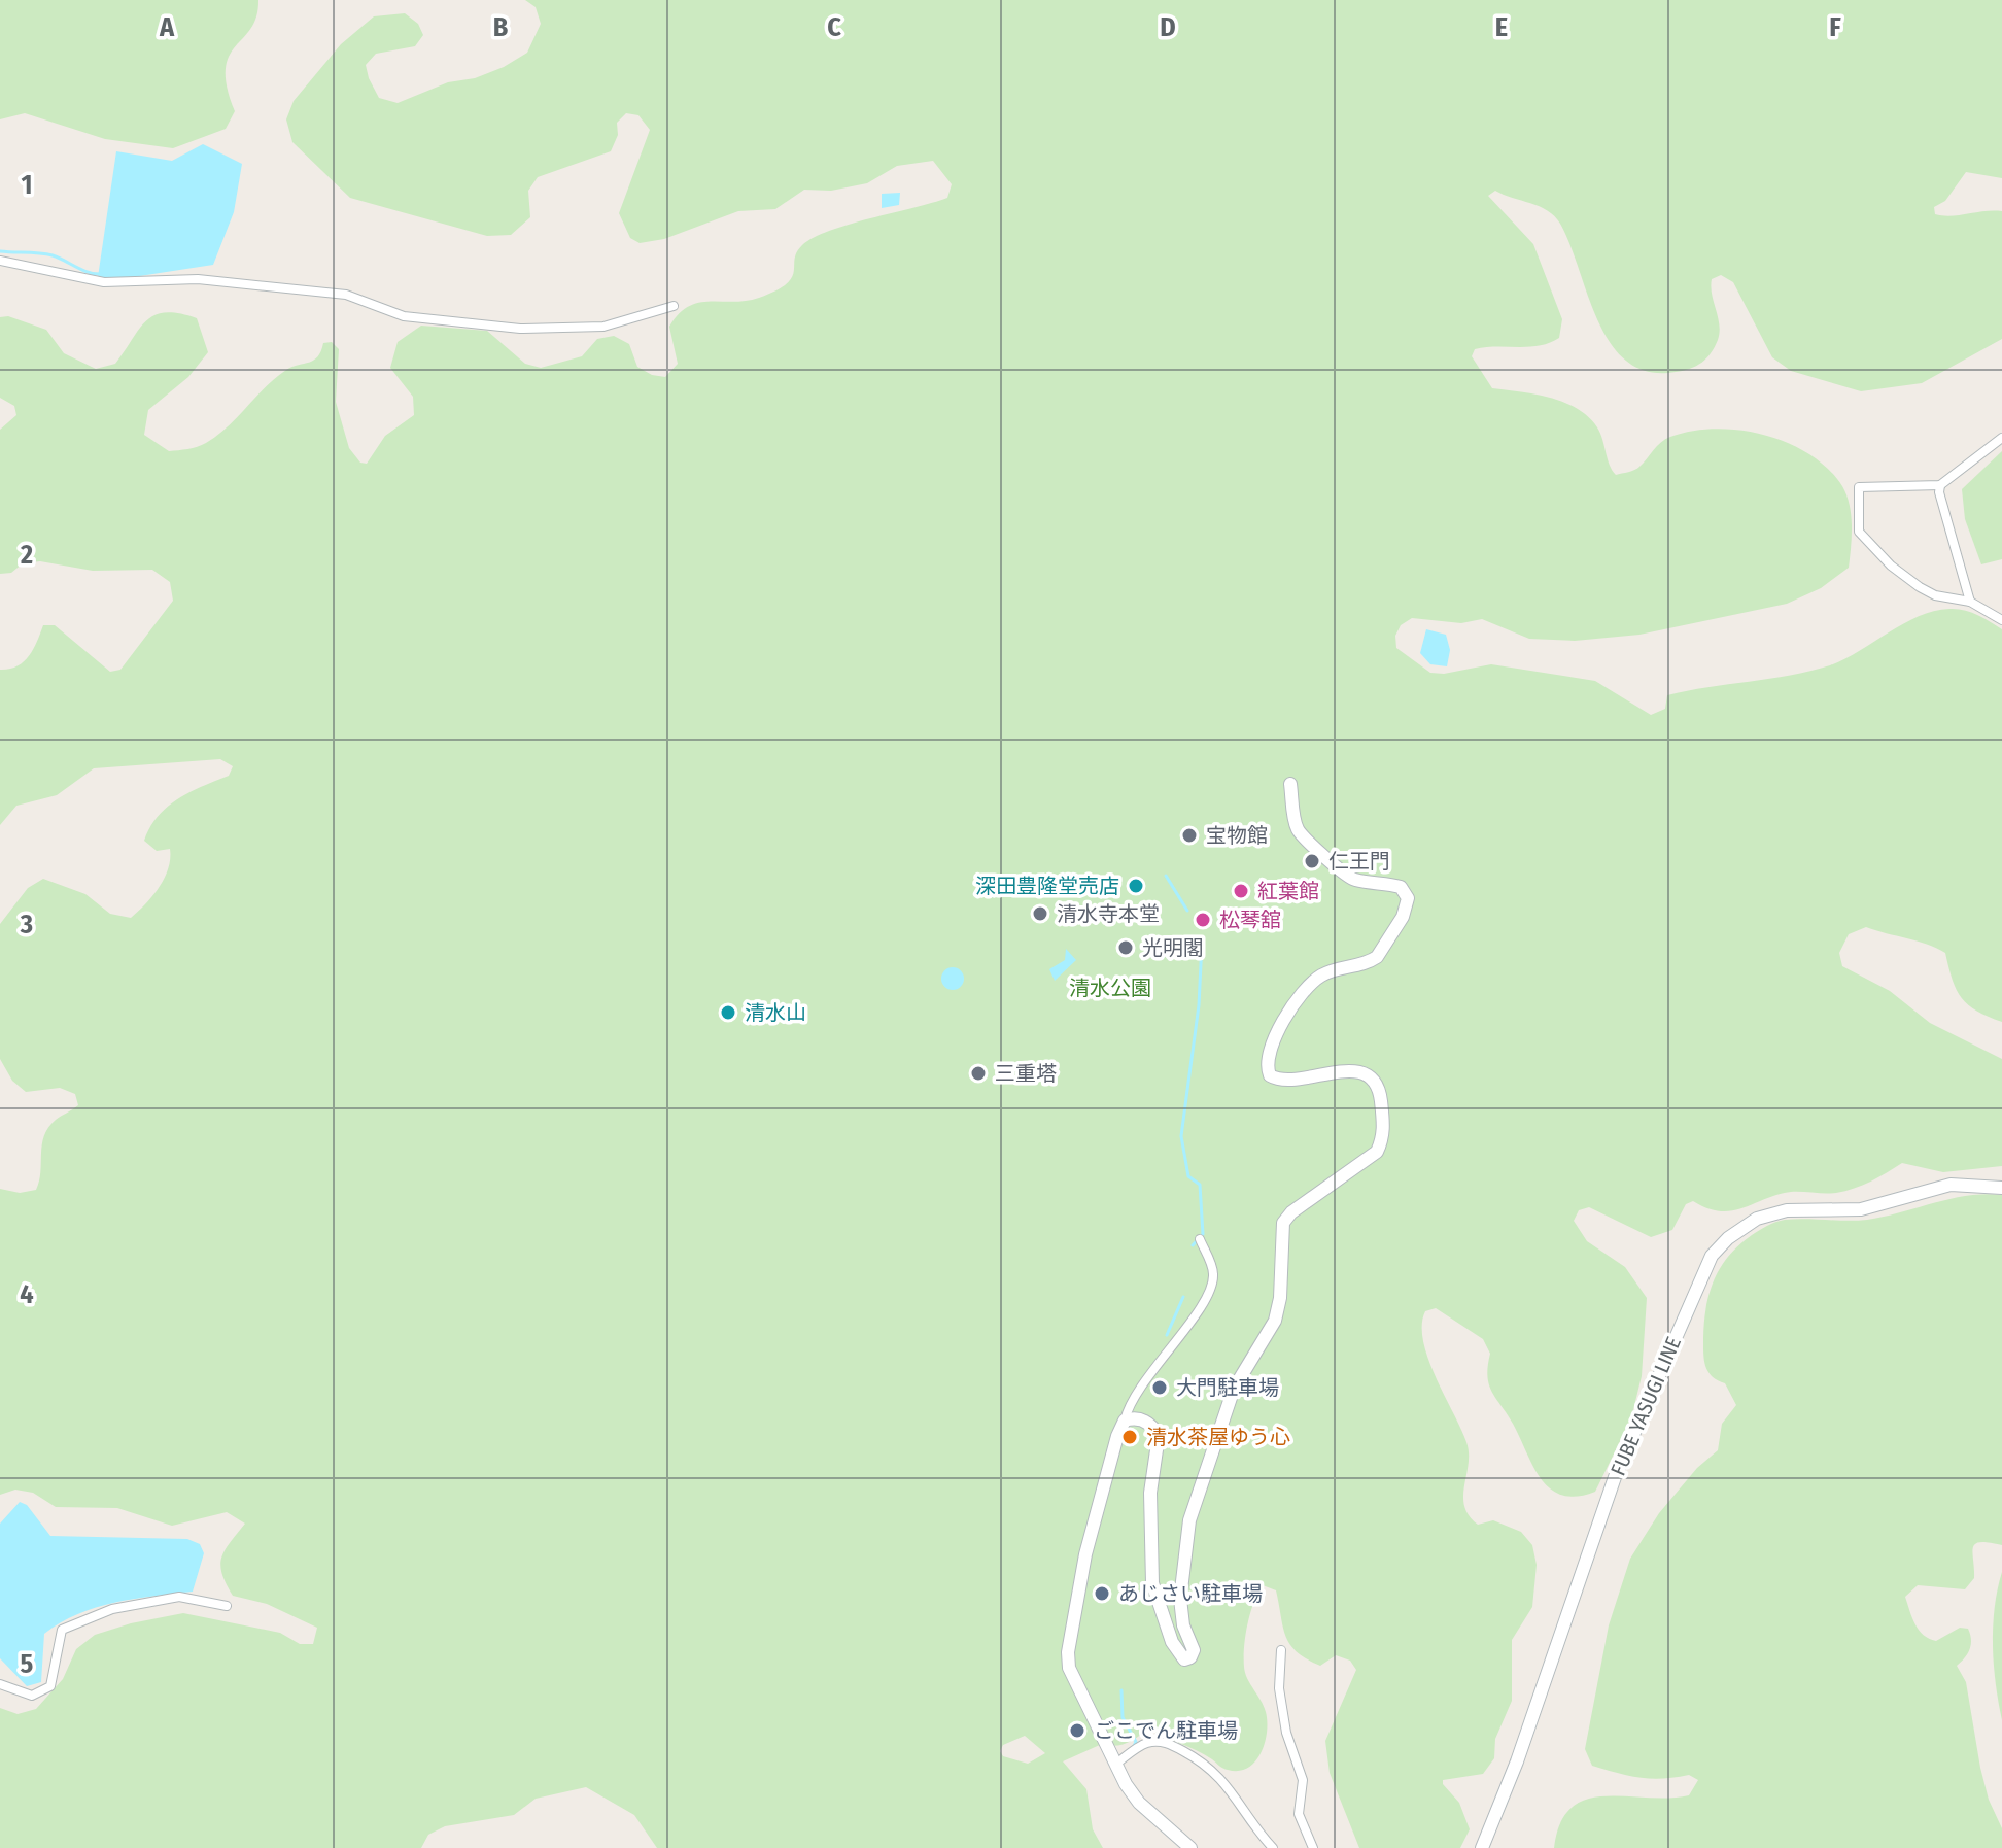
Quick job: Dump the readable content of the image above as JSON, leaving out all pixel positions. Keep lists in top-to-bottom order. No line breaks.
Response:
{"streets":{"main road":["FUBE YASUGI LINE"]},"parks":["清水公園"],"places":["宝物館","仁王門","深田豊隆堂売店","紅葉館","清水寺本堂","松琴舘","光明閣","清水山","三重塔","大門駐車場","清水茶屋ゆう心","あじさい駐車場","ごこでん駐車場"],"grid":{"columns":["A","B","C","D","E","F"],"rows":["1","2","3","4","5"]}}
